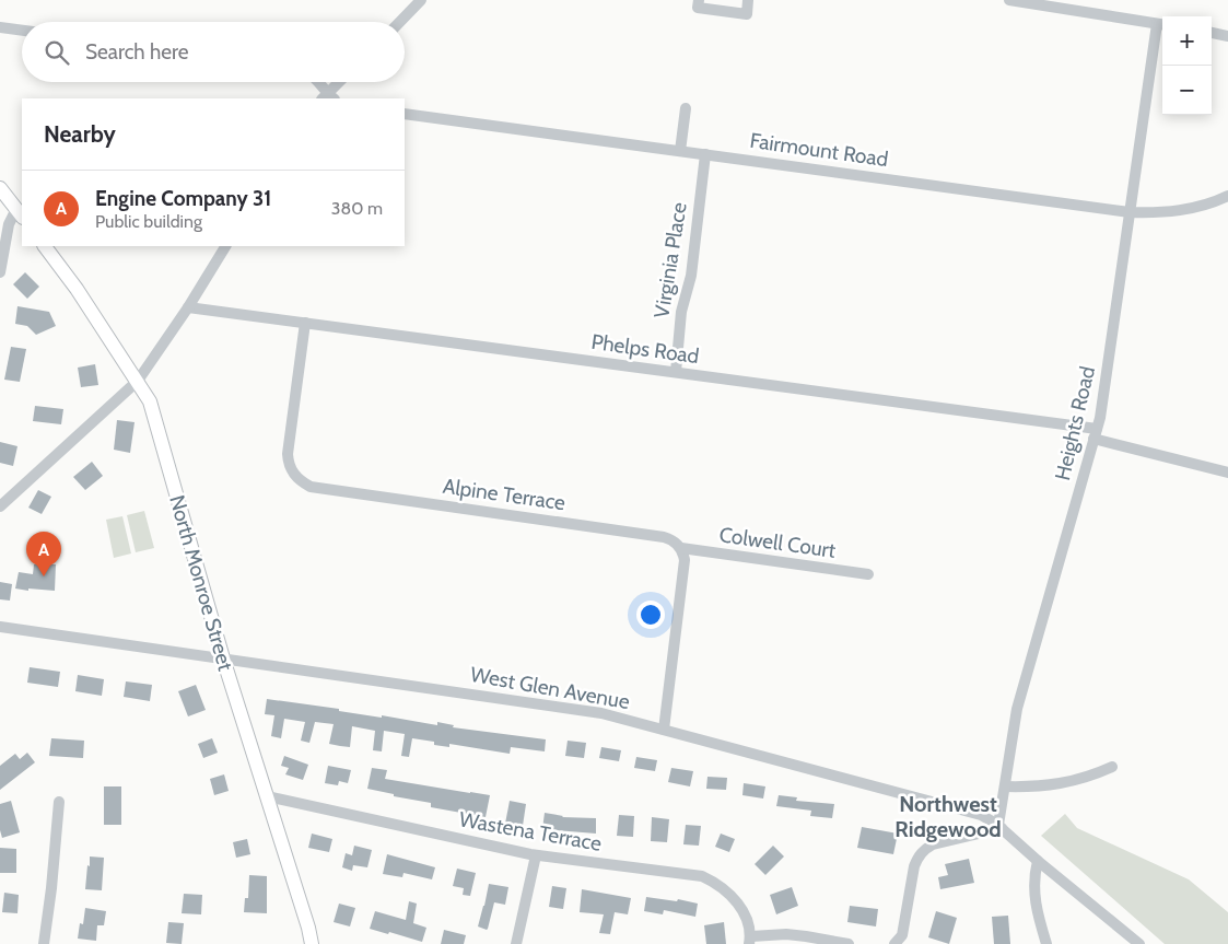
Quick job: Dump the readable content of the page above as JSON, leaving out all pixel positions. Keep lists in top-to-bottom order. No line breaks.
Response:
{"streets":{"main road":["North Monroe Street"],"street":["Fairmount Road","Virginia Place","Phelps Road","Heights Road","Alpine Terrace","Colwell Court","West Glen Avenue","Wastena Terrace"]},"crossings":[["Fairmount Road","Virginia Place"],["Fairmount Road","Heights Road"],["Virginia Place","Phelps Road"],["Phelps Road","Heights Road"],["Phelps Road","Alpine Terrace"],["Heights Road","West Glen Avenue"],["Alpine Terrace","Colwell Court"],["North Monroe Street","West Glen Avenue"],["North Monroe Street","Wastena Terrace"]],"districts":["Northwest Ridgewood"],"page":{"map_buttons":["+","−"],"search":"Search here","heading":"Nearby","list":[{"mark":"A","name":"Engine Company 31","note":"Public building","value":"380 m"}],"pins":"A"}}
